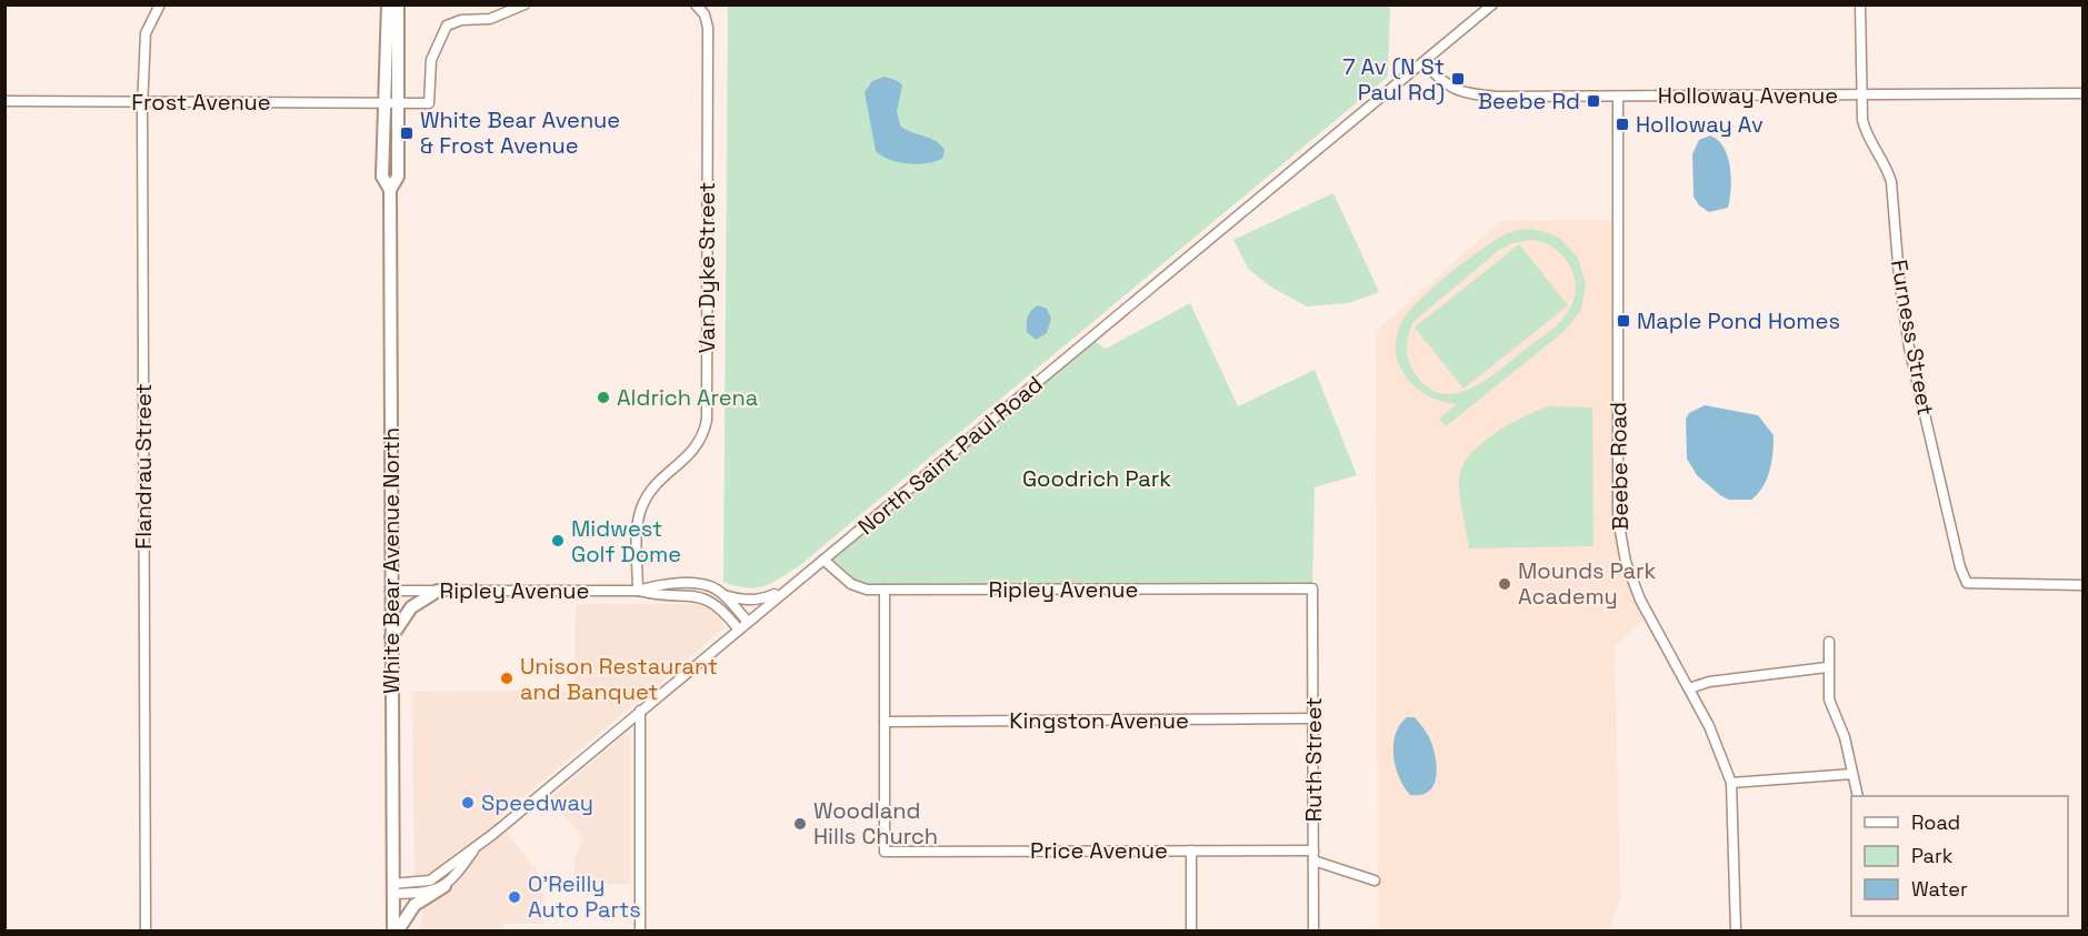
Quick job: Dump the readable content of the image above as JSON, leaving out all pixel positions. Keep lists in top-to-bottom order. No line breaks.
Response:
{"streets":{"main road":["White Bear Avenue North"],"street":["Holloway Avenue","Frost Avenue","Van Dyke Street","Furness Street","North Saint Paul Road","Flandrau Street","Beebe Road","Ripley Avenue","Kingston Avenue","Ruth Street","Price Avenue"]},"crossings":[["Holloway Avenue","Furness Street"],["Holloway Avenue","North Saint Paul Road"],["Holloway Avenue","Beebe Road"],["Frost Avenue","Flandrau Street"],["Frost Avenue","White Bear Avenue North"],["Van Dyke Street","Ripley Avenue"],["North Saint Paul Road","White Bear Avenue North"],["North Saint Paul Road","Ripley Avenue"],["White Bear Avenue North","Ripley Avenue"],["Ripley Avenue","Ruth Street"],["Kingston Avenue","Ruth Street"],["Kingston Avenue","Price Avenue"],["Ruth Street","Price Avenue"]],"parks":["Goodrich Park"],"places":{"transit":["7 Av (N St Paul Rd)","Beebe Rd","Holloway Av","White Bear Avenue & Frost Avenue","Maple Pond Homes"],"other":["Aldrich Arena","Midwest Golf Dome","Mounds Park Academy","Unison Restaurant and Banquet","Speedway","Woodland Hills Church","O'Reilly Auto Parts"]},"legend":["Road","Park","Water"]}
